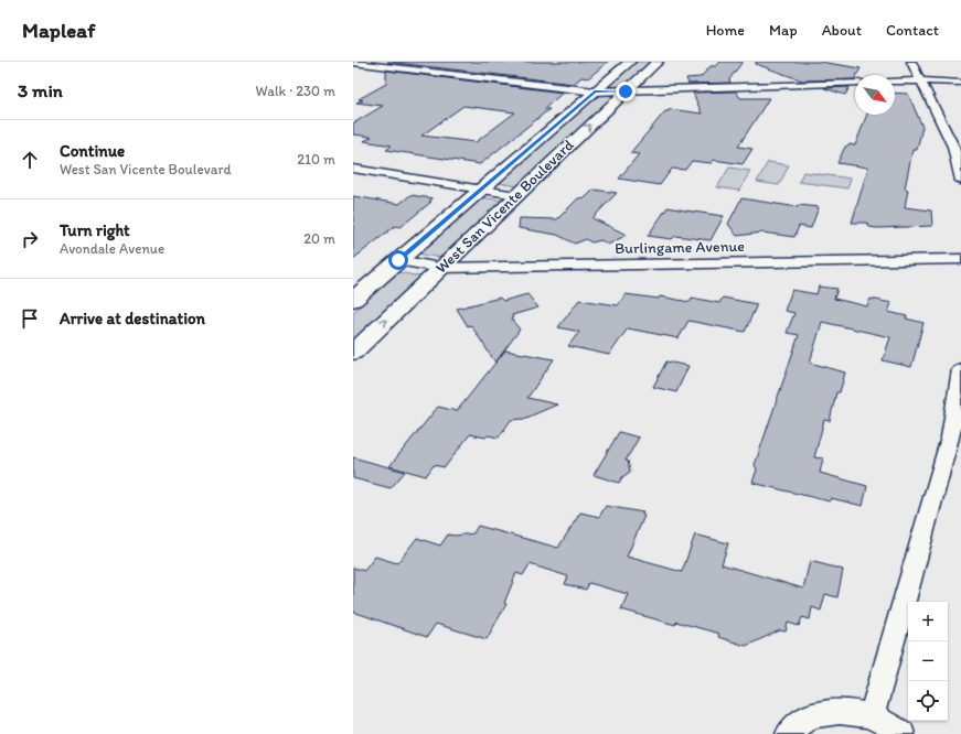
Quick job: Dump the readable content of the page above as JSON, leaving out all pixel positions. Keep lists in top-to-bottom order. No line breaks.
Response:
{"streets":{"main road":["West San Vicente Boulevard"],"street":["Burlingame Avenue"]},"crossings":[["West San Vicente Boulevard","Burlingame Avenue"]],"north":"bottom right","page":{"header":"Mapleaf","nav":["Home","Map","About","Contact"],"heading":["3 min","Walk · 230 m"],"list":[["Continue","West San Vicente Boulevard","210 m"],["Turn right","Avondale Avenue","20 m"],"Arrive at destination"],"map_buttons":["+","−"]}}
